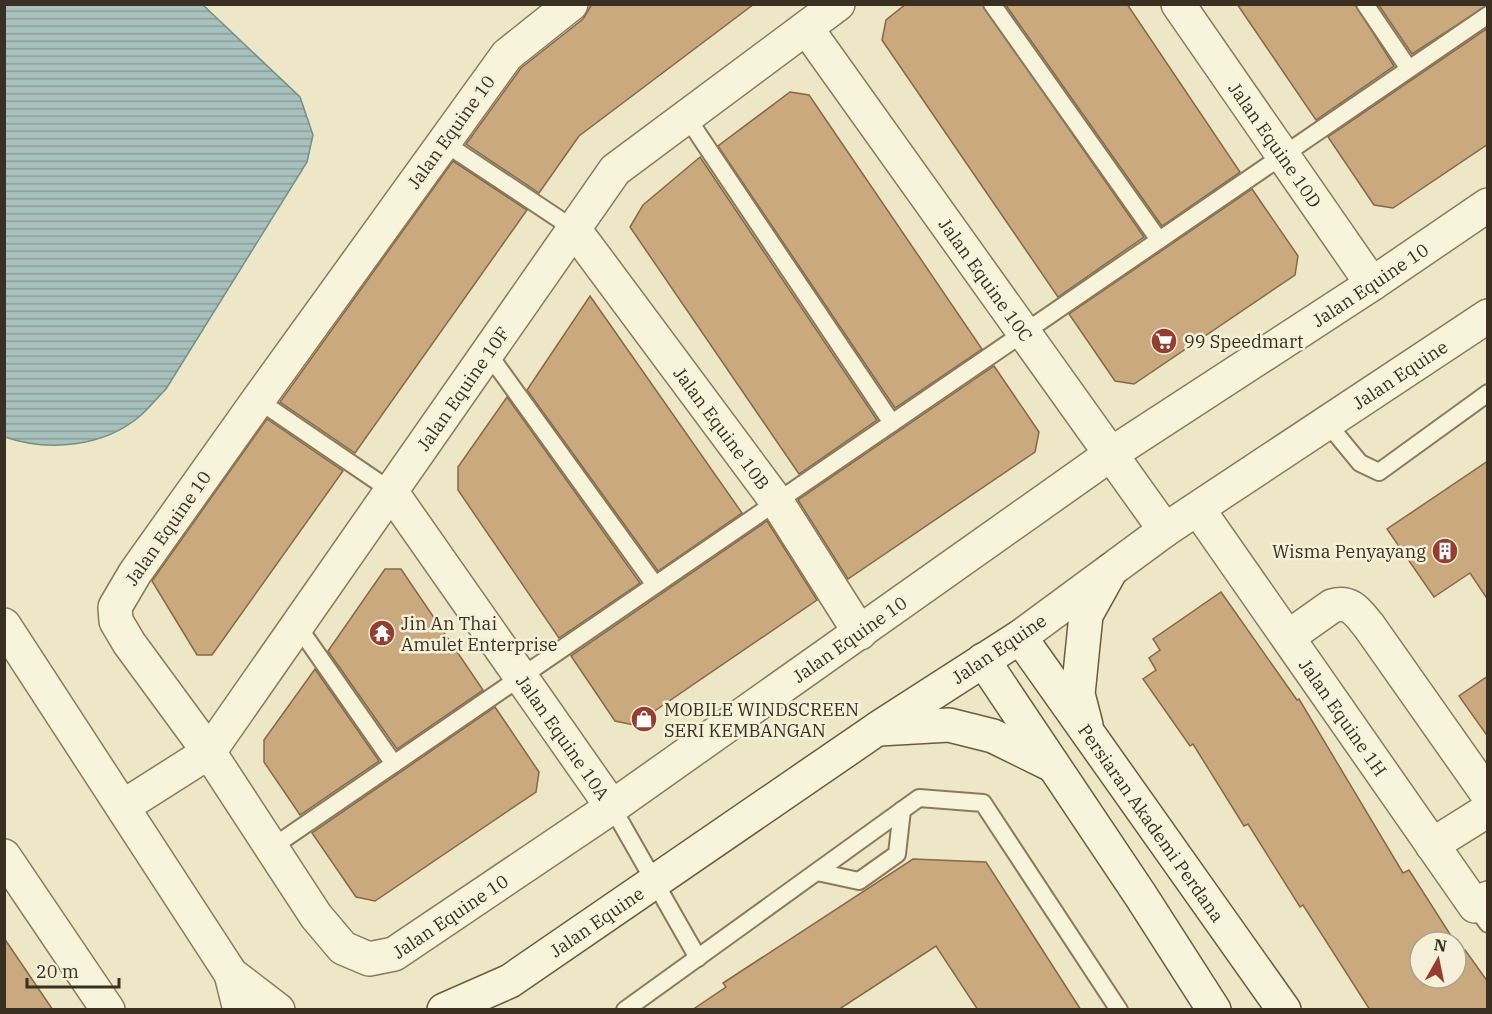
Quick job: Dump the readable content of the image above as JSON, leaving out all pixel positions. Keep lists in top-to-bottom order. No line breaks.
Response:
{"streets":{"street":["Jalan Equine 10","Jalan Equine 10D","Jalan Equine 10C","Jalan Equine","Jalan Equine 10F","Jalan Equine 10B","Jalan Equine 1H","Jalan Equine 10A","Persiaran Akademi Perdana"]},"crossings":[["Jalan Equine 10","Jalan Equine 10D"],["Jalan Equine 10","Jalan Equine 10C"],["Jalan Equine 10","Jalan Equine 10F"],["Jalan Equine 10","Jalan Equine 10B"],["Jalan Equine 10","Jalan Equine 10A"],["Jalan Equine 10C","Jalan Equine"],["Jalan Equine 10C","Jalan Equine 10F"],["Jalan Equine","Jalan Equine 1H"],["Jalan Equine","Persiaran Akademi Perdana"],["Jalan Equine 10F","Jalan Equine 10B"],["Jalan Equine 10F","Jalan Equine 10A"]],"places":{"supermarket":["99 Speedmart"],"building":["Wisma Penyayang"],"temple":["Jin An Thai Amulet Enterprise"],"shop":["MOBILE WINDSCREEN SERI KEMBANGAN"]},"scale_bar":"20 m","north":"top"}
